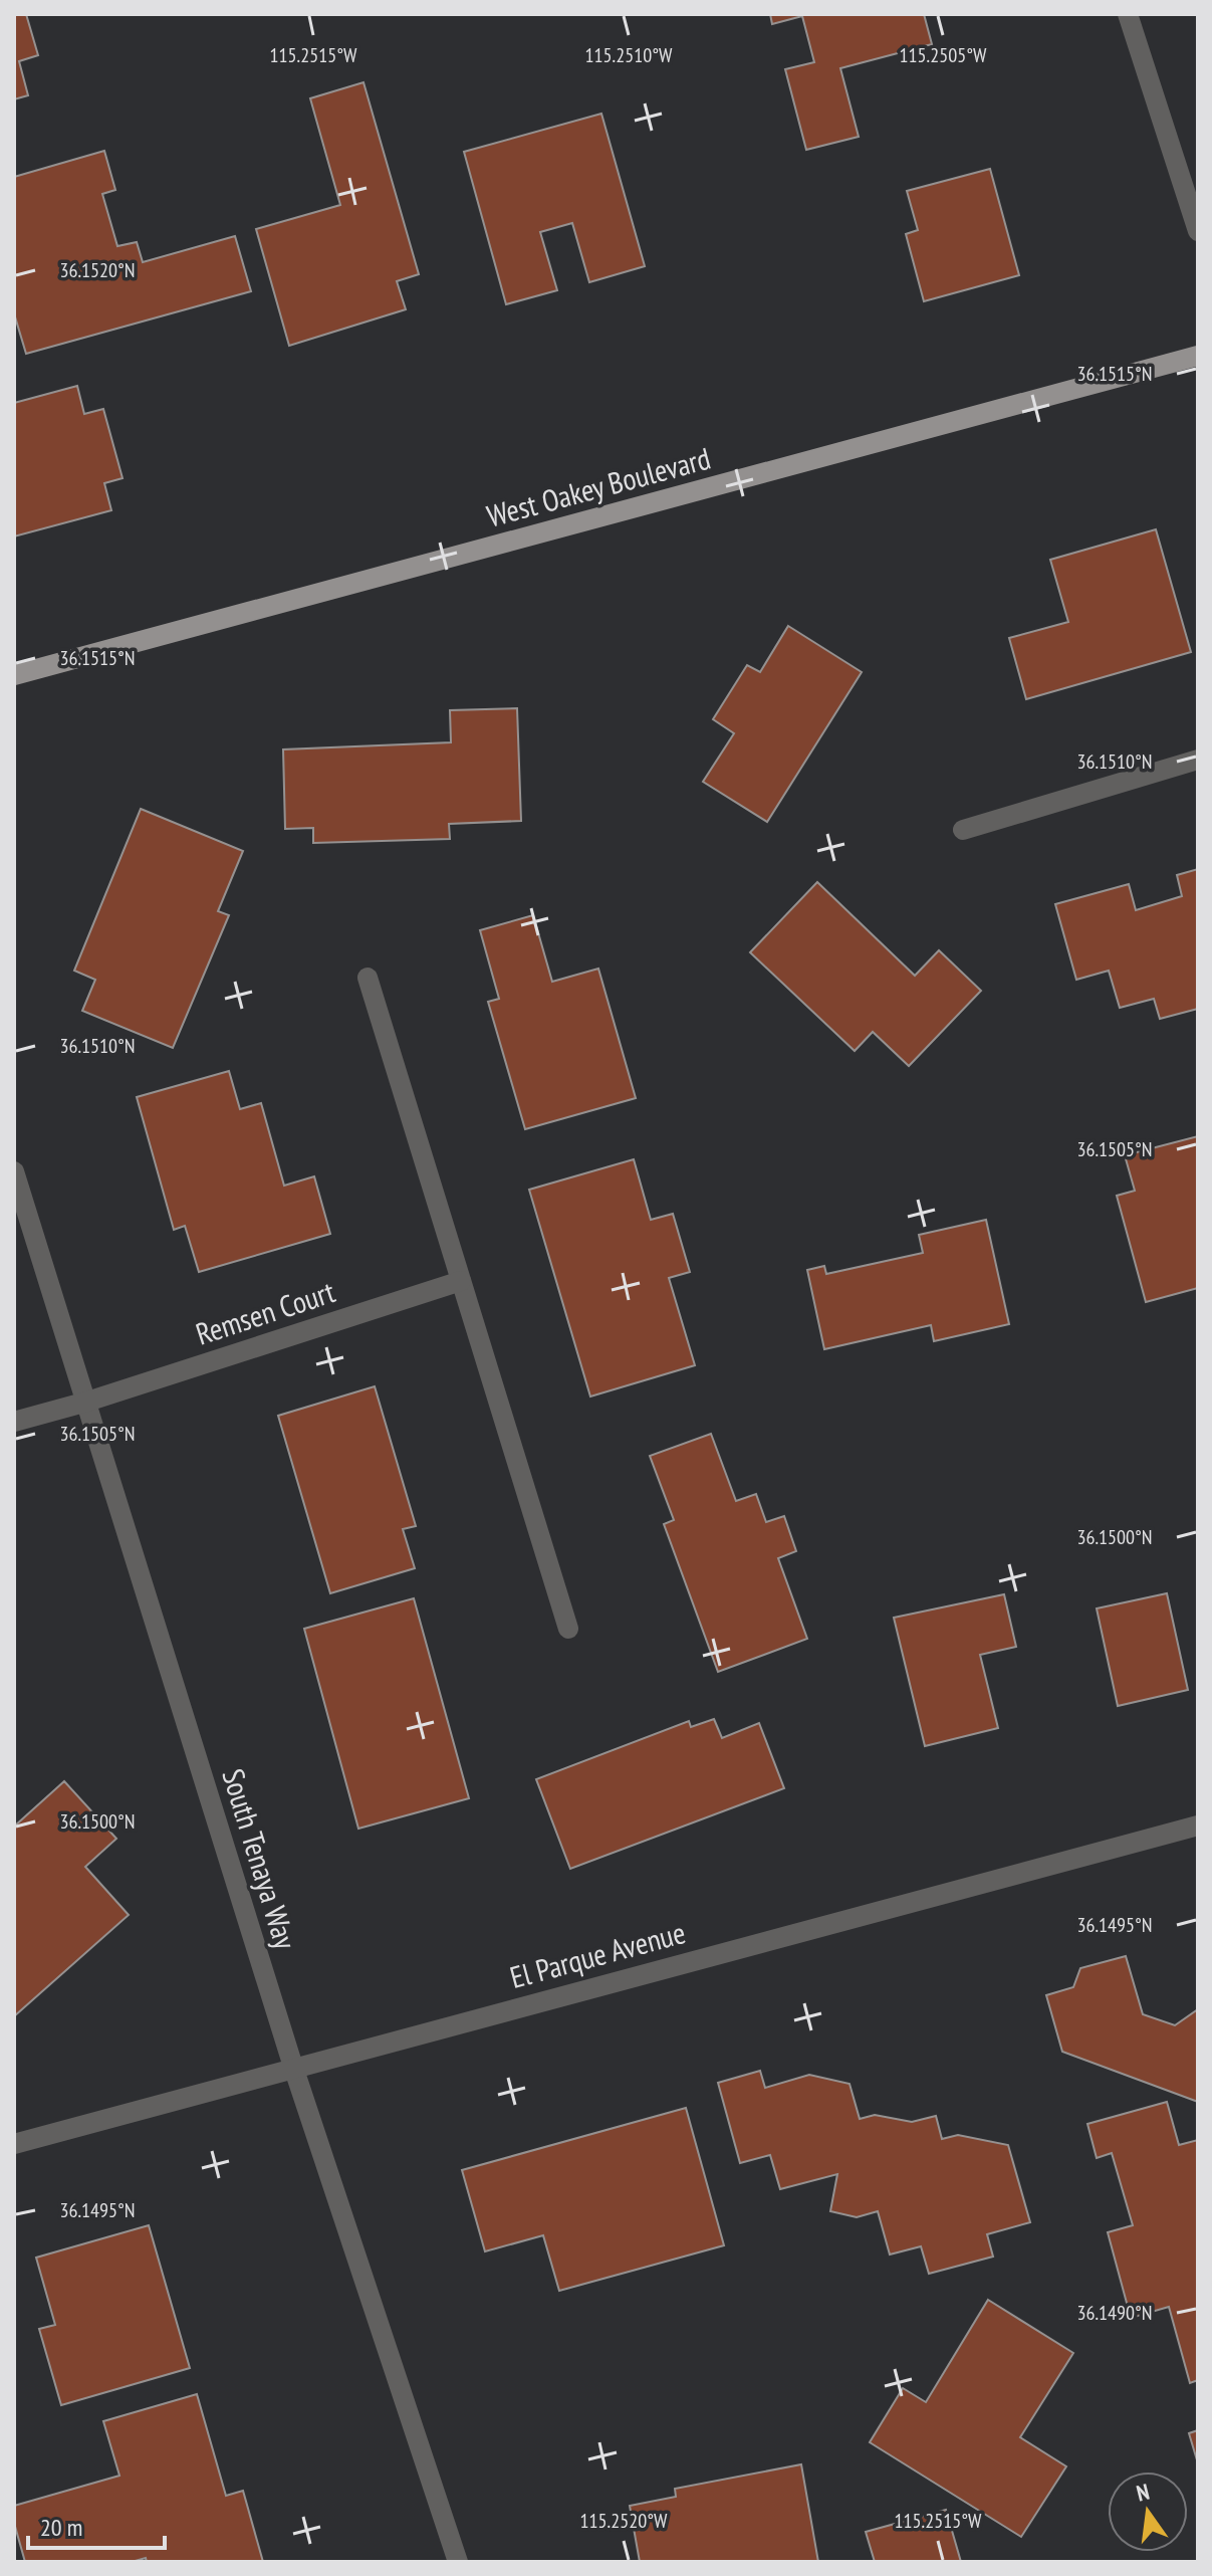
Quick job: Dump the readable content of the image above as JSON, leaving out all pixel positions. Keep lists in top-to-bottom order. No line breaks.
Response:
{"streets":{"main road":["West Oakey Boulevard"],"street":["Remsen Court","South Tenaya Way","El Parque Avenue"]},"crossings":[["Remsen Court","South Tenaya Way"],["South Tenaya Way","El Parque Avenue"]],"scale_bar":"20 m","north":"top","coordinates":["115.2510°W","115.2505°W","115.2515°W","36.1520°N","36.1515°N","36.1510°N","36.1505°N","36.1500°N","36.1495°N","36.1490°N","115.2520°W"]}
